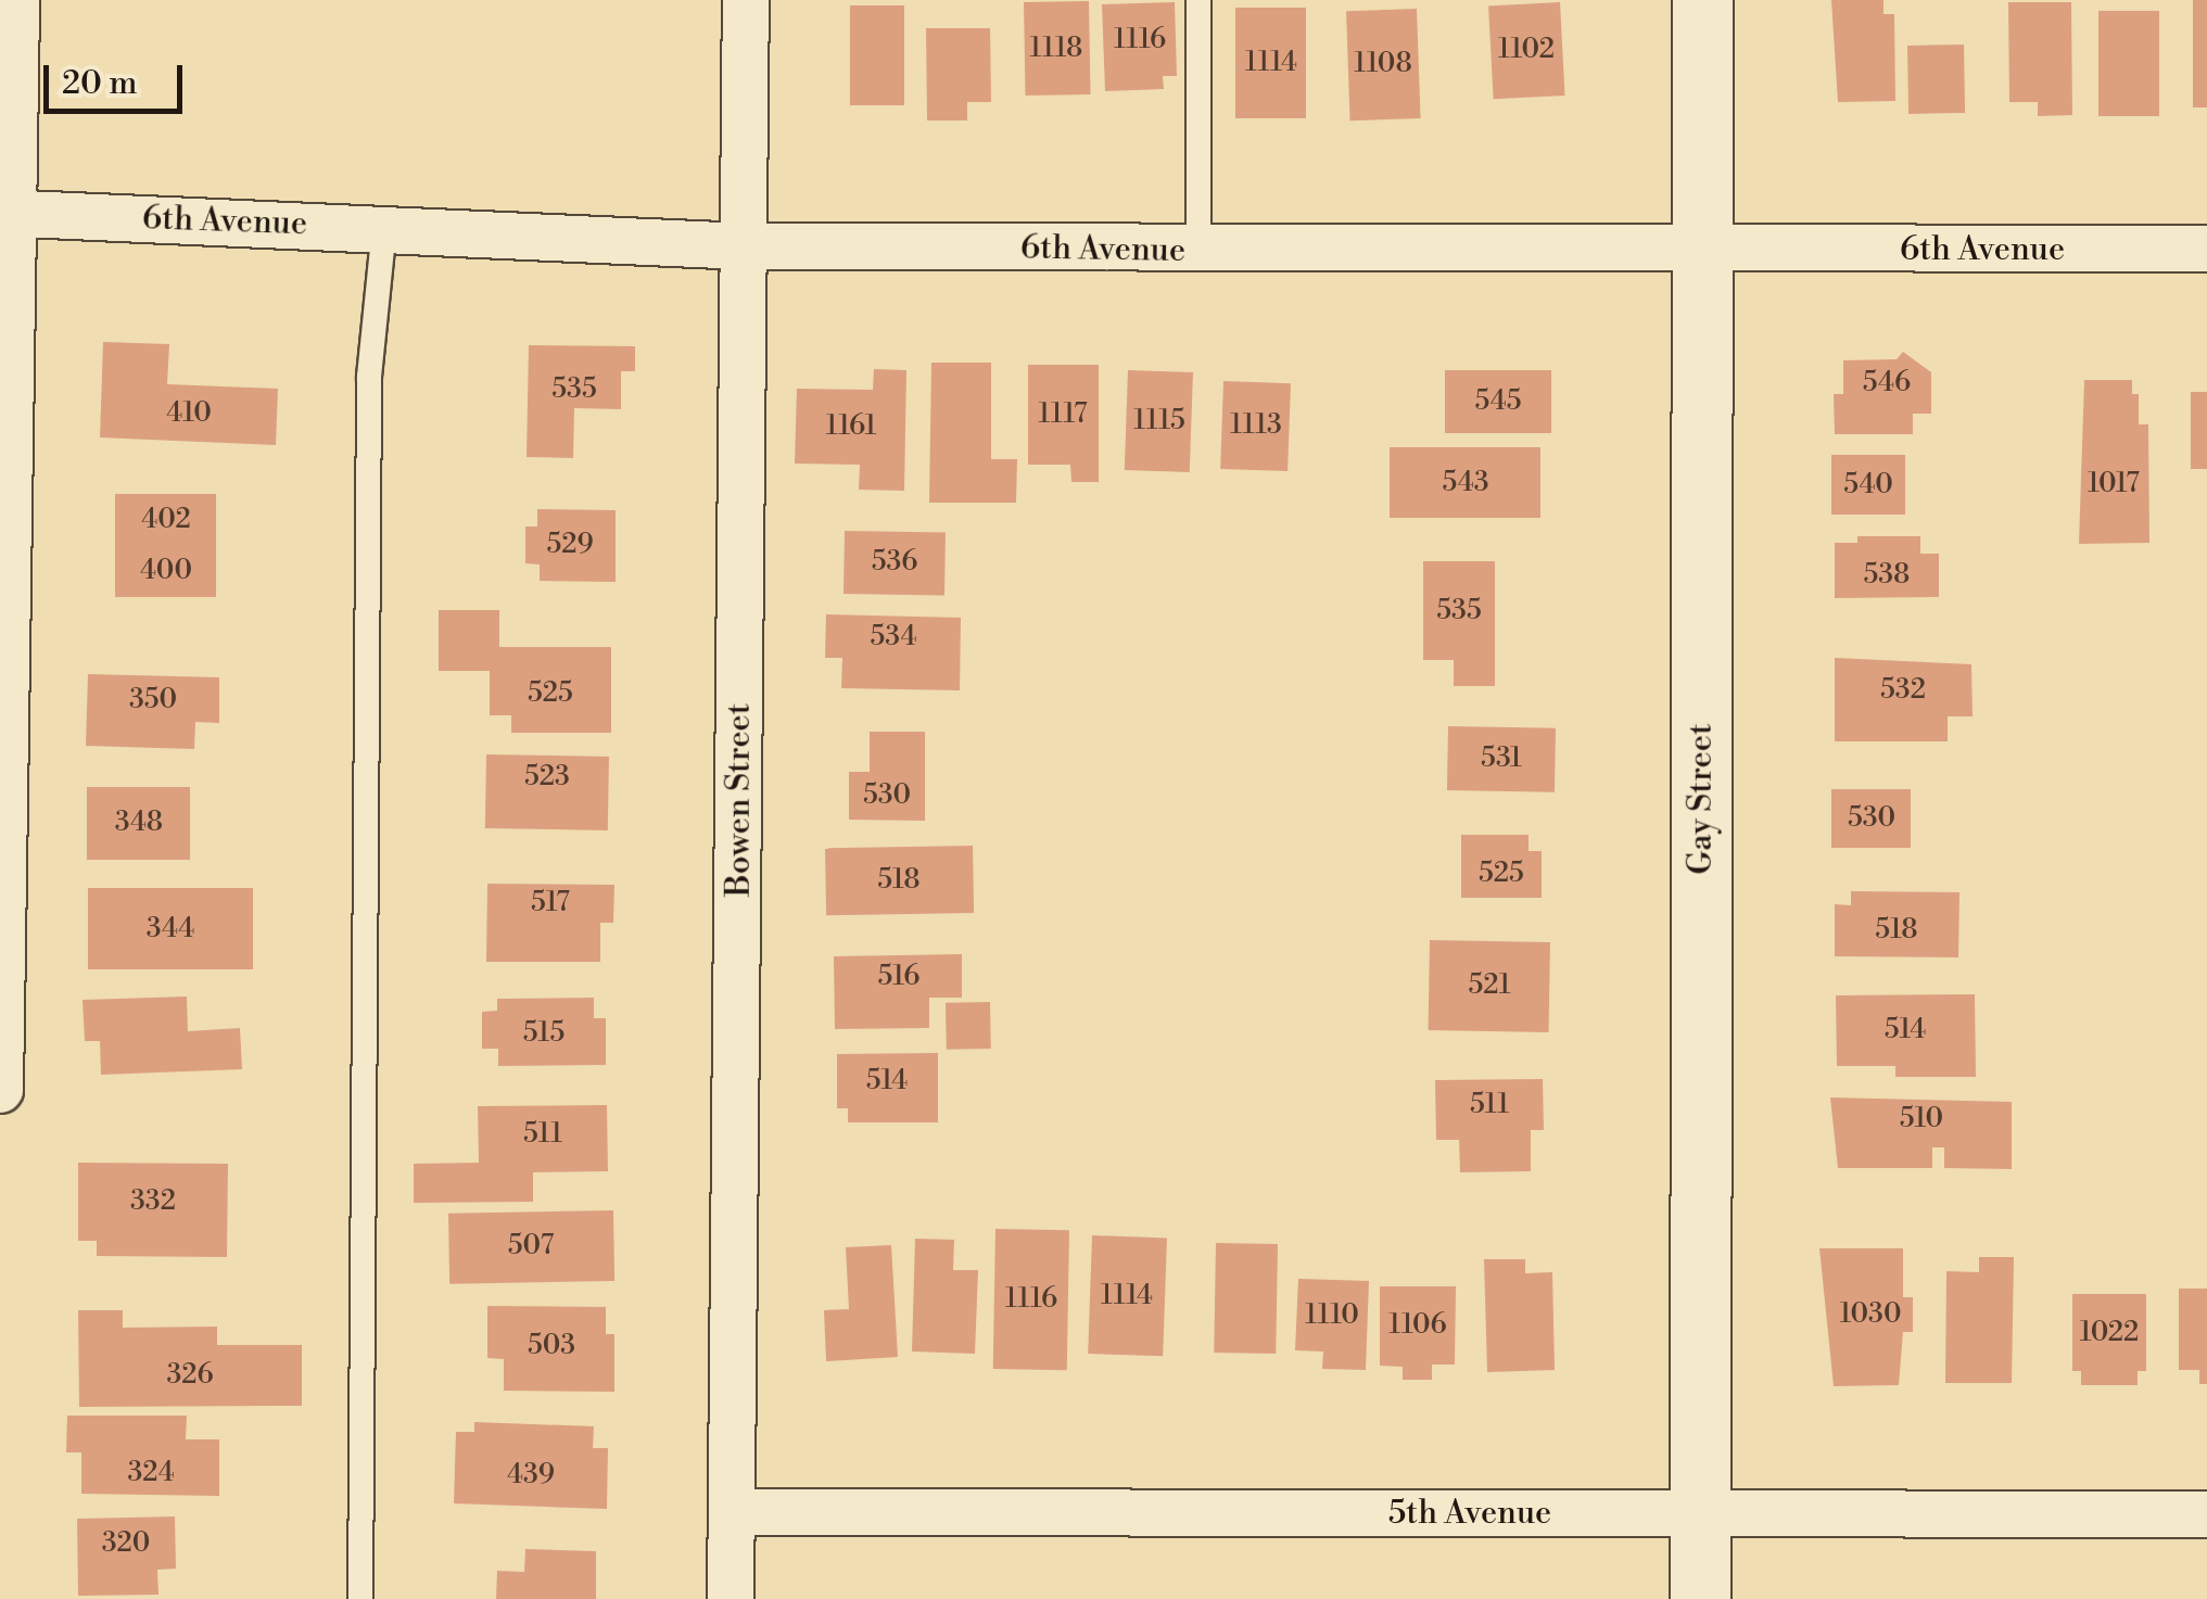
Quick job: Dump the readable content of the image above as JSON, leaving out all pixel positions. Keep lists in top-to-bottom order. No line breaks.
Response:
{"streets":{"street":["6th Avenue","Gay Street","Bowen Street","5th Avenue"]},"crossings":[["6th Avenue","Gay Street"],["6th Avenue","Bowen Street"],["Gay Street","5th Avenue"],["Bowen Street","5th Avenue"]],"house_numbers":["1116","1118","1102","1114","1108","546","535","545","410","1117","1115","1113","1161","543","1017","540","402","529","536","400","538","535","534","532","525","350","531","523","530","530","348","525","518","517","344","518","516","521","514","515","514","511","510","511","332","507","1114","1116","1030","1110","1106","1022","503","326","324","439","320"],"scale_bar":"20 m"}
